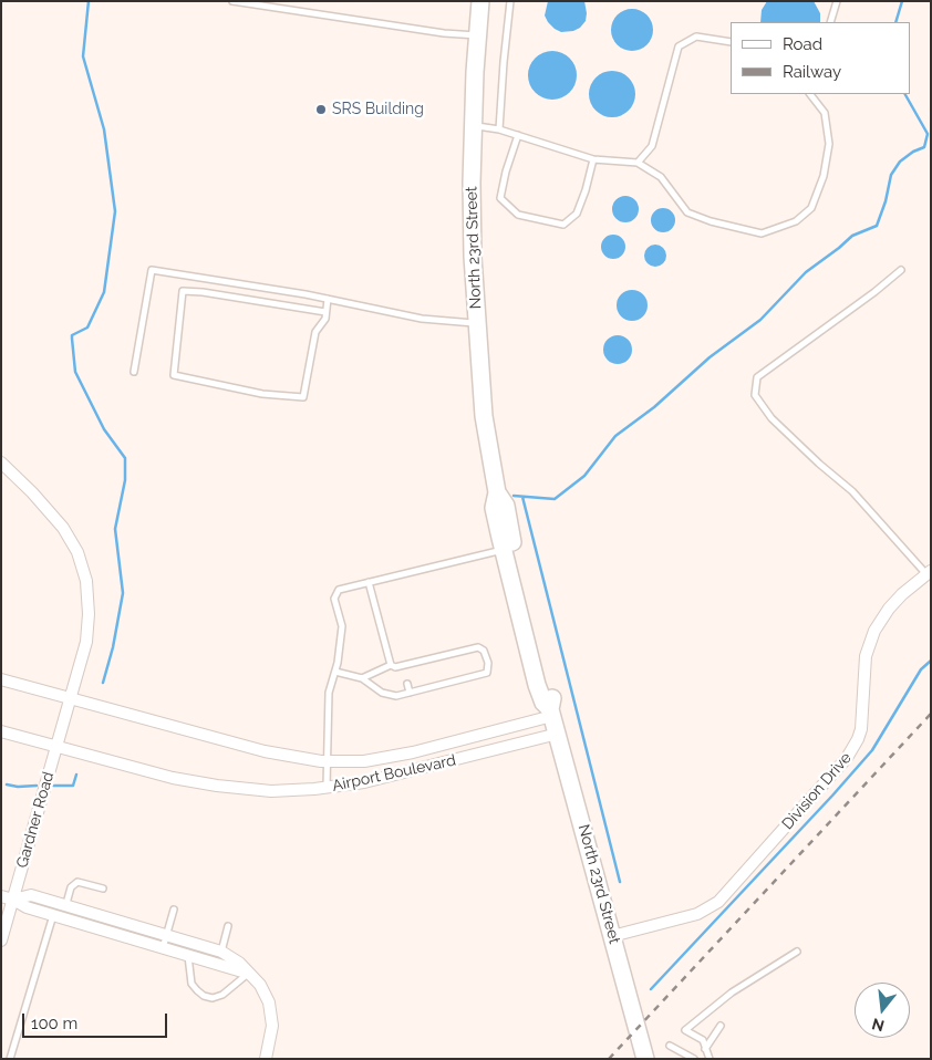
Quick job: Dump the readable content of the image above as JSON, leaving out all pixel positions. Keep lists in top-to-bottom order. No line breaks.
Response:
{"streets":{"main road":["North 23rd Street"],"street":["Airport Boulevard","Division Drive","Gardner Road"]},"crossings":[["North 23rd Street","Airport Boulevard"],["North 23rd Street","Division Drive"],["Airport Boulevard","Gardner Road"]],"places":["SRS Building"],"legend":["Road","Railway"],"scale_bar":"100 m","north":"bottom"}
